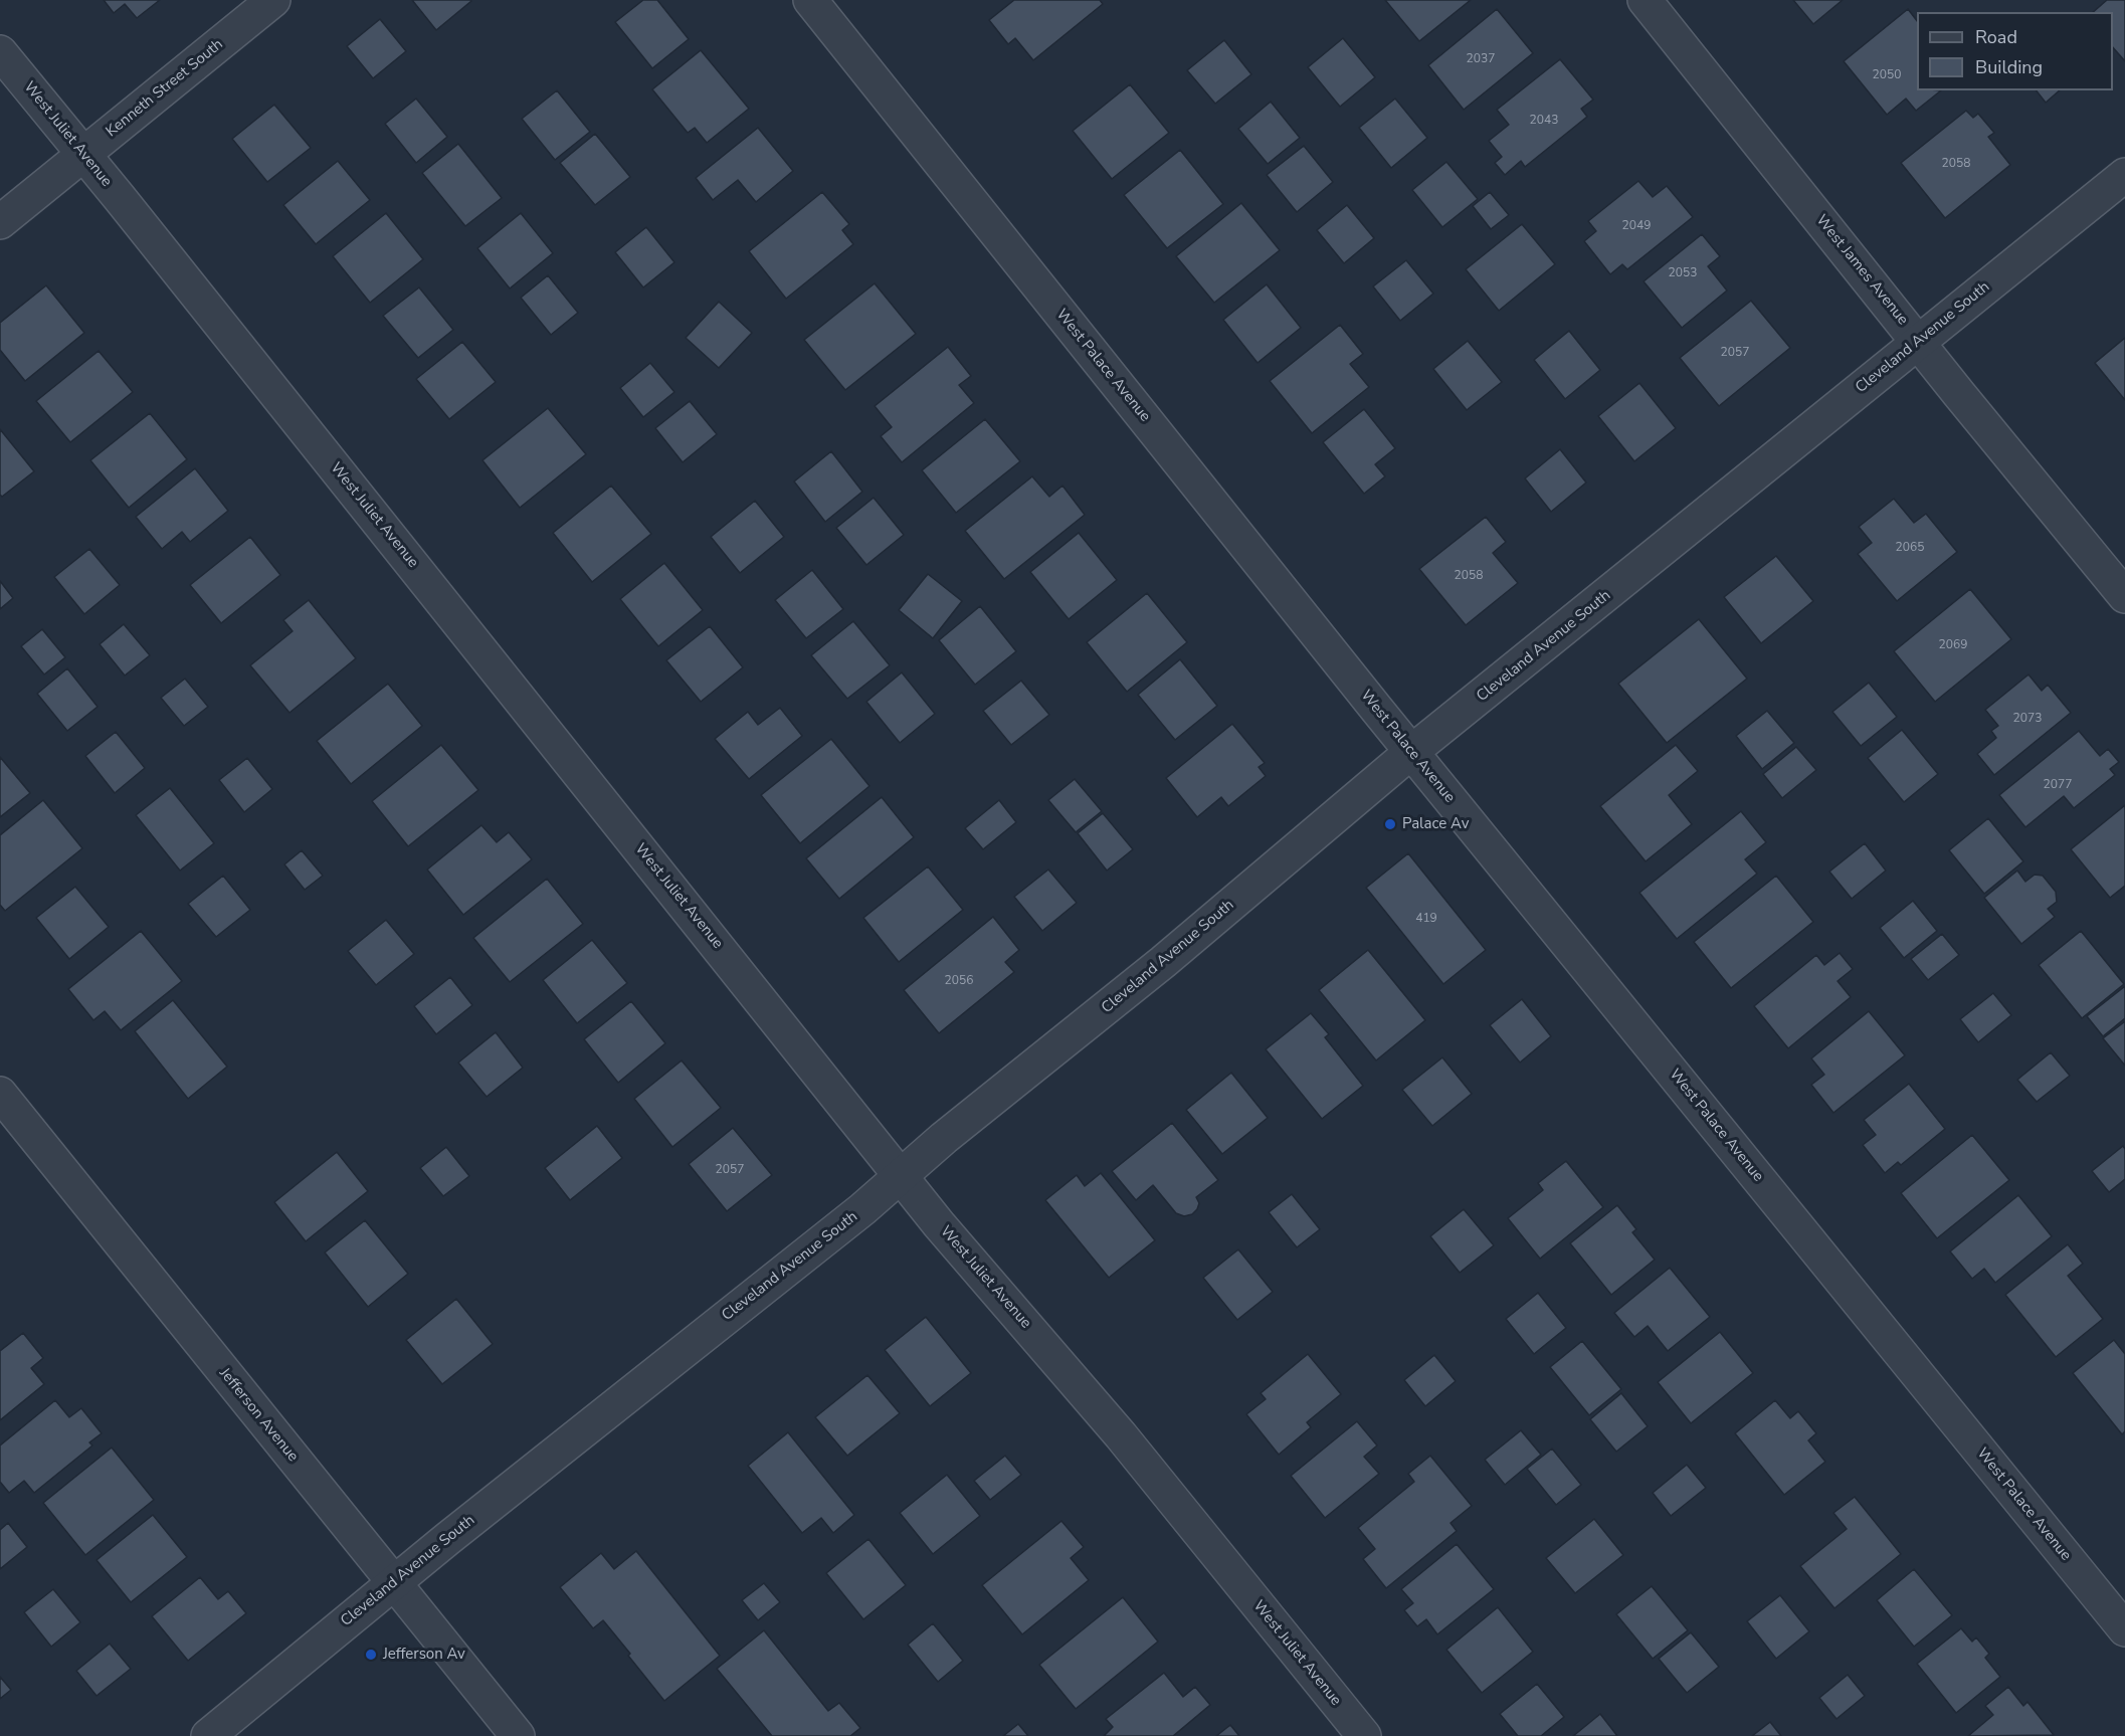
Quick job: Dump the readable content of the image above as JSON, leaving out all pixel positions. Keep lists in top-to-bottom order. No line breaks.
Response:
{"streets":{"street":["Kenneth Street South","West Juliet Avenue","West James Avenue","Cleveland Avenue South","West Palace Avenue","Jefferson Avenue"]},"crossings":[["Kenneth Street South","West Juliet Avenue"],["West Juliet Avenue","Cleveland Avenue South"],["West James Avenue","Cleveland Avenue South"],["Cleveland Avenue South","West Palace Avenue"],["Cleveland Avenue South","Jefferson Avenue"]],"places":["Palace Av","Jefferson Av"],"house_numbers":["2037","2050","2043","2058","2049","2053","2057","2065","2058","2069","2073","2077","419","2056","2057"],"legend":["Road","Building"]}
